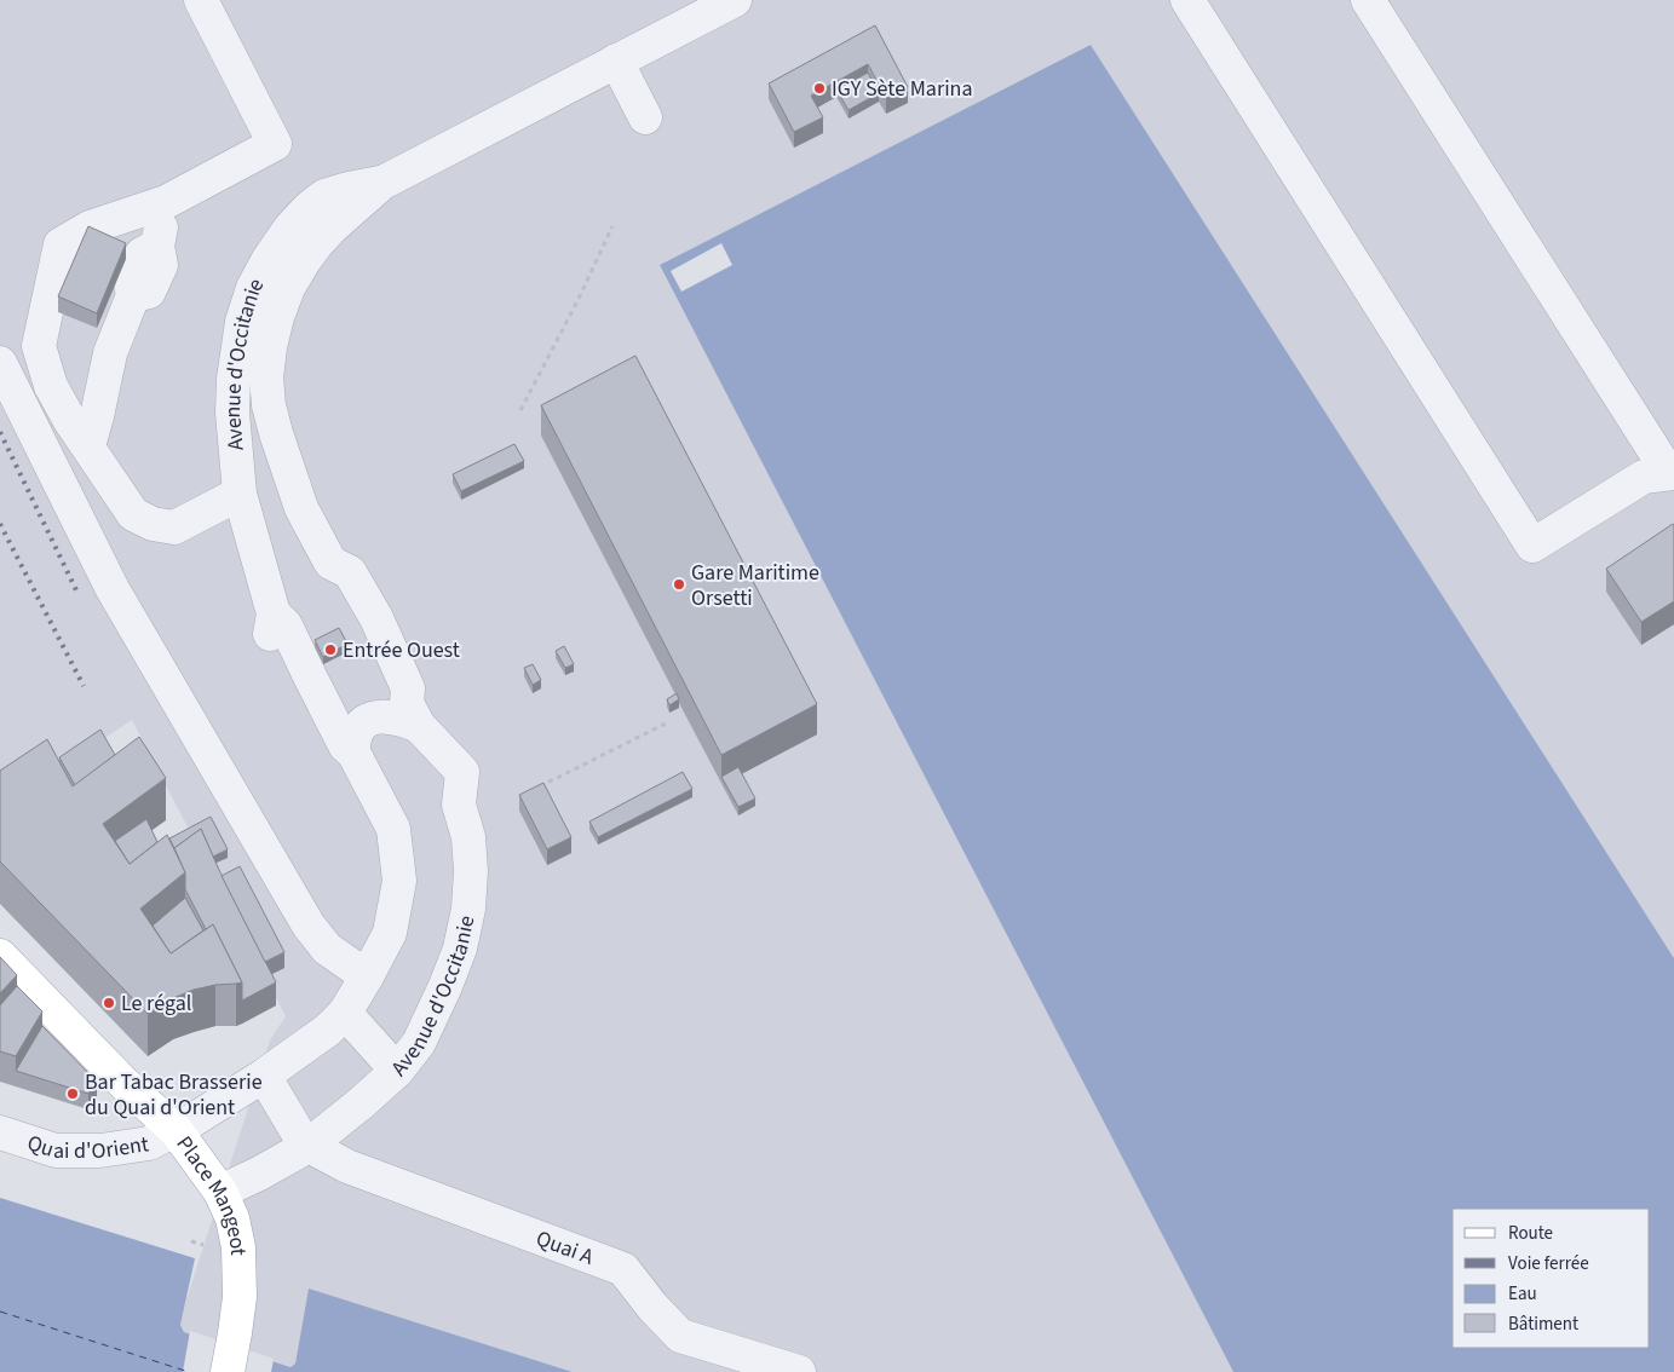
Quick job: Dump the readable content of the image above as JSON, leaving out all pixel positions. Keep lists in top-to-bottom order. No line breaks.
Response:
{"streets":{"main road":["Place Mangeot"],"street":["Avenue d'Occitanie","Quai d'Orient","Quai A"]},"crossings":[["Avenue d'Occitanie","Place Mangeot"],["Avenue d'Occitanie","Quai A"],["Quai d'Orient","Place Mangeot"]],"places":["IGY Sète Marina","Gare Maritime Orsetti","Entrée Ouest","Le régal","Bar Tabac Brasserie du Quai d'Orient"],"legend":["Route","Voie ferrée","Eau","Bâtiment"]}
